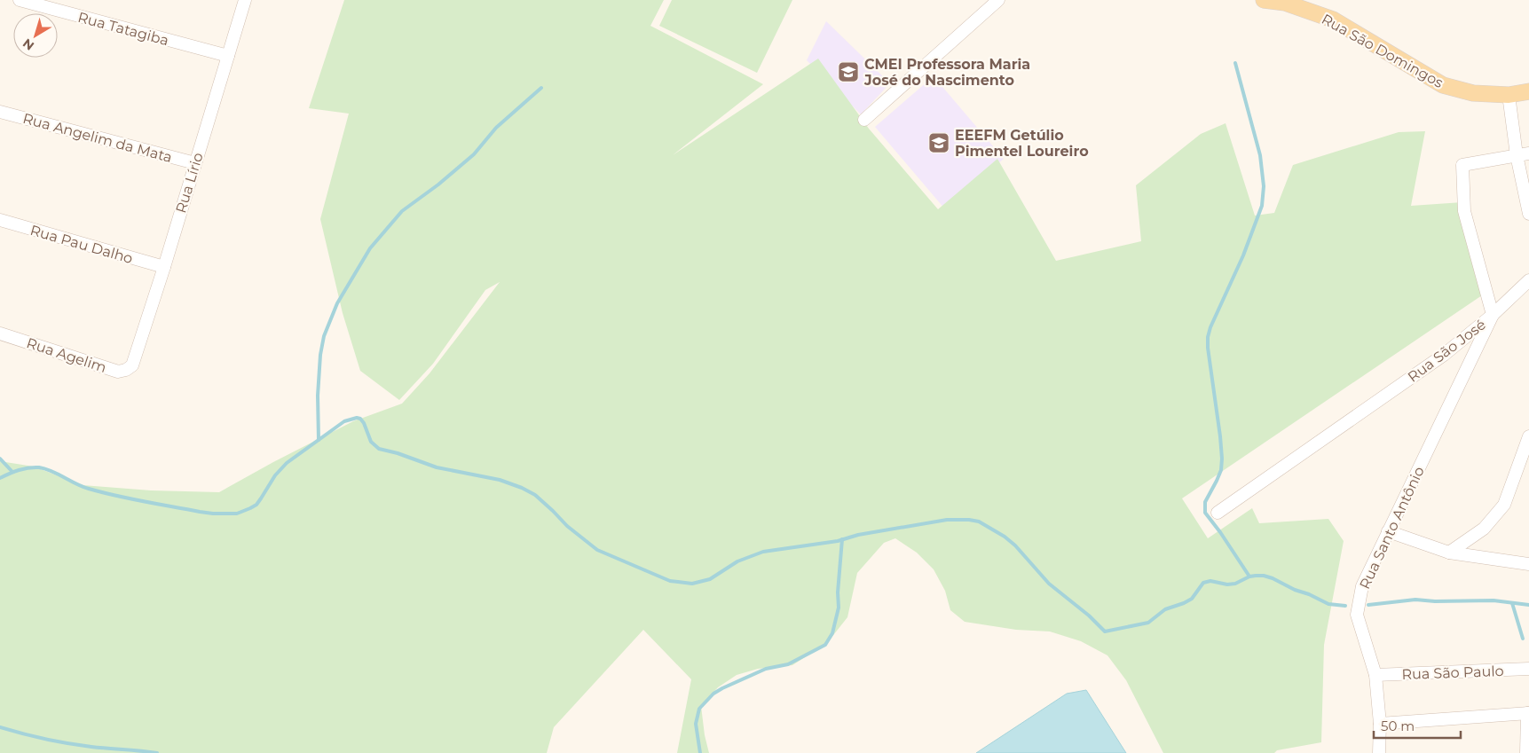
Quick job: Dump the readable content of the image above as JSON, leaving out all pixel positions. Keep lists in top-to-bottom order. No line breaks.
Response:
{"streets":{"main road":["Rua São Domingos"],"street":["Rua Tatagiba","Rua Angelim da Mata","Rua Lírio","Rua Pau Dalho","Rua São José","Rua Agelim","Rua Santo Antônio","Rua São Paulo"]},"crossings":[["Rua Tatagiba","Rua Lírio"],["Rua Angelim da Mata","Rua Lírio"],["Rua Lírio","Rua Pau Dalho"],["Rua Lírio","Rua Agelim"],["Rua São José","Rua Santo Antônio"],["Rua Santo Antônio","Rua São Paulo"]],"places":{"school or university":["CMEI Professora Maria José do Nascimento","EEEFM Getúlio Pimentel Loureiro"]},"scale_bar":"50 m","north":"bottom left"}
